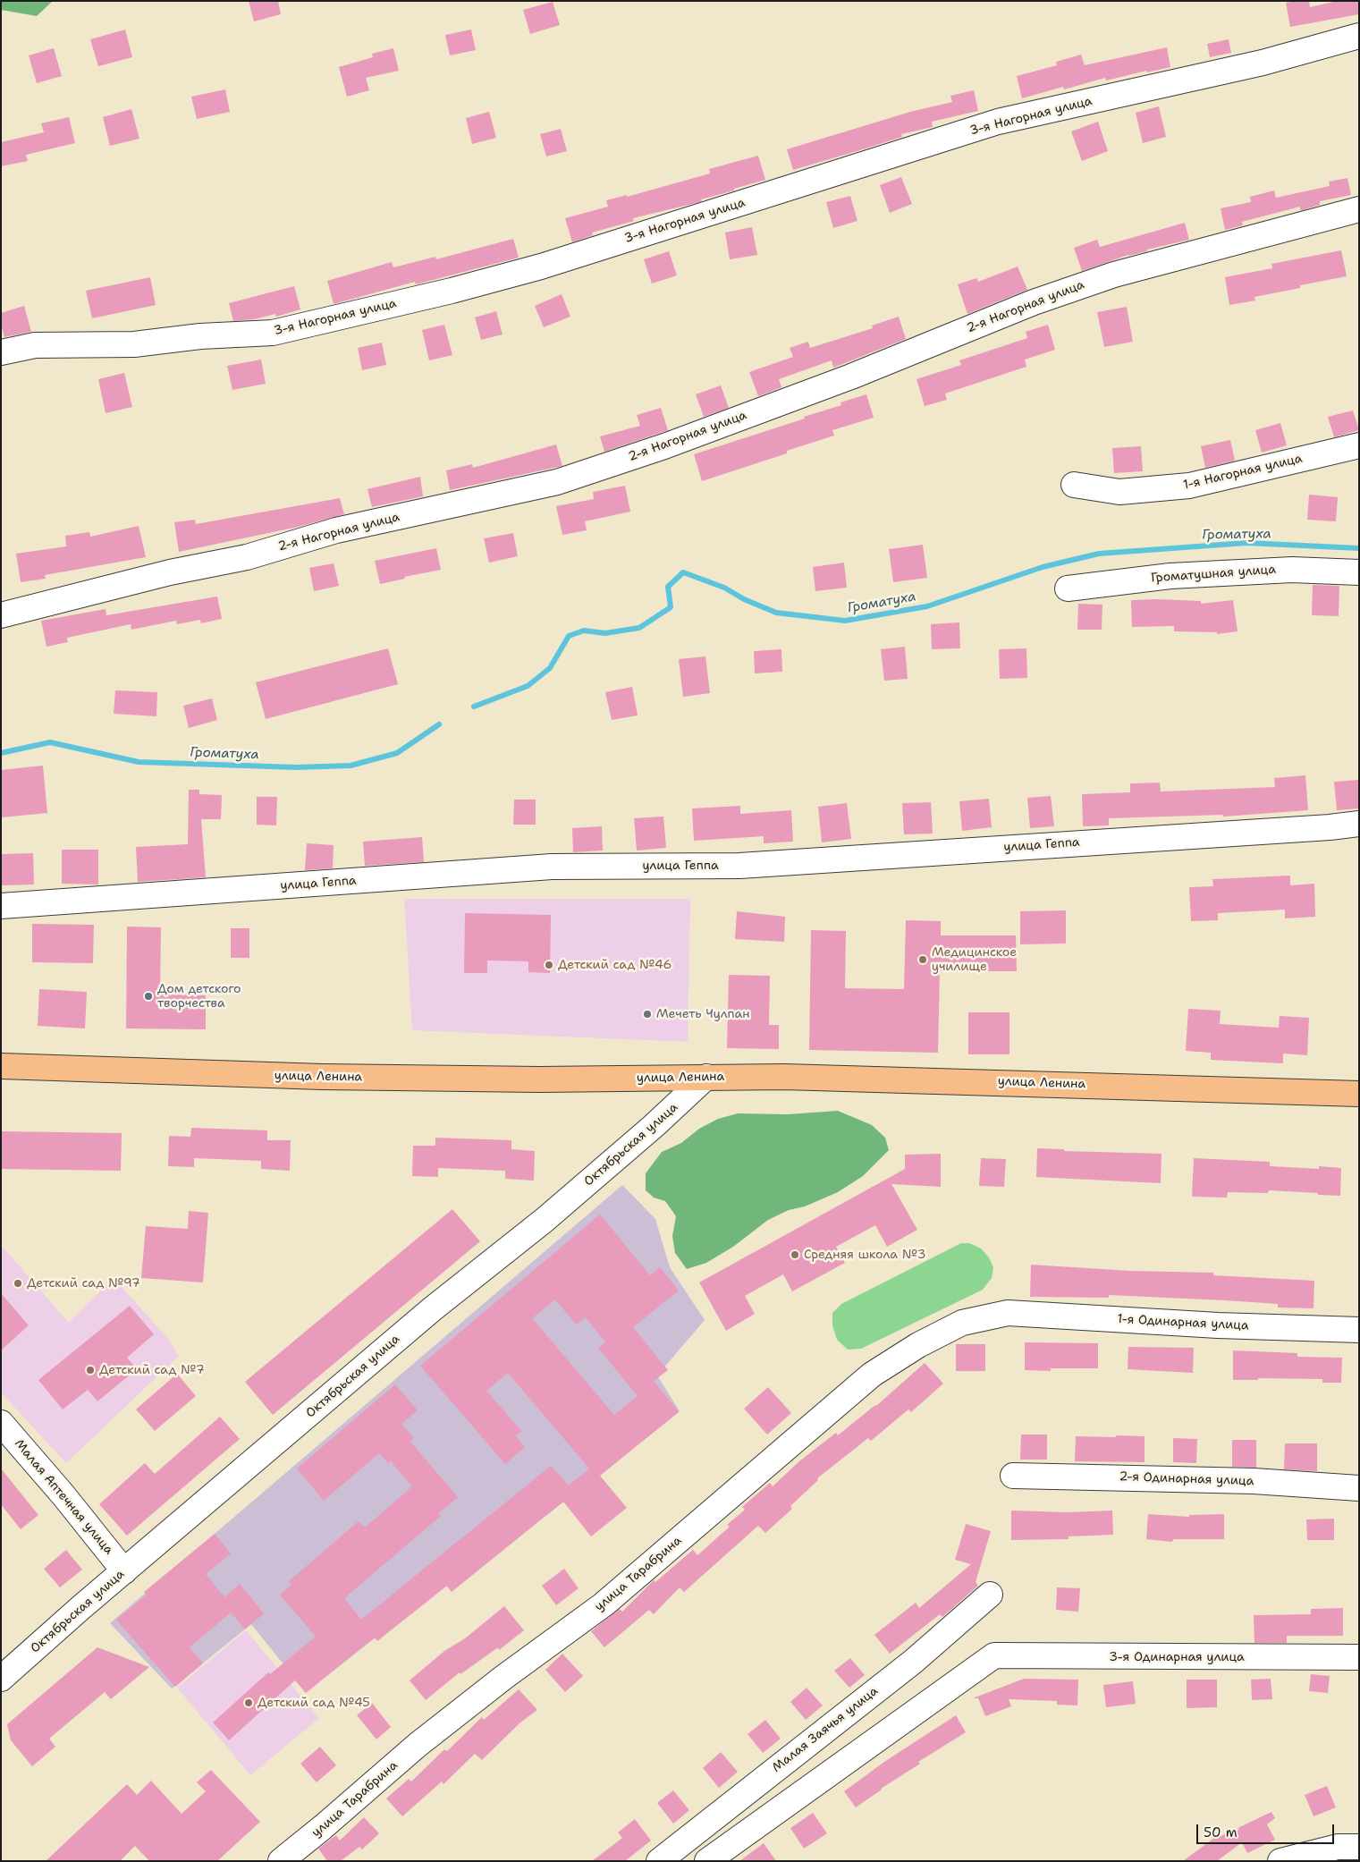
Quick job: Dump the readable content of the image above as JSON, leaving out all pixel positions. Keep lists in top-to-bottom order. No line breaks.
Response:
{"streets":{"main road":["улица Ленина"],"street":["3-я Нагорная улица","2-я Нагорная улица","1-я Нагорная улица","Громатушная улица","улица Геппа","Октябрьская улица","1-я Одинарная улица","2-я Одинарная улица","Малая Аптечная улица","улица Тарабрина","3-я Одинарная улица","Малая Заячья улица"]},"crossings":[["улица Ленина","Октябрьская улица"],["Октябрьская улица","Малая Аптечная улица"],["1-я Одинарная улица","улица Тарабрина"]],"water":["Громатуха"],"places":["Медицинское училище","Детский сад №46","Дом детского творчества","Мечеть Чулпан","Средняя школа №3","Детский сад №97","Детский сад №7","Детский сад №45"],"scale_bar":"50 m"}
